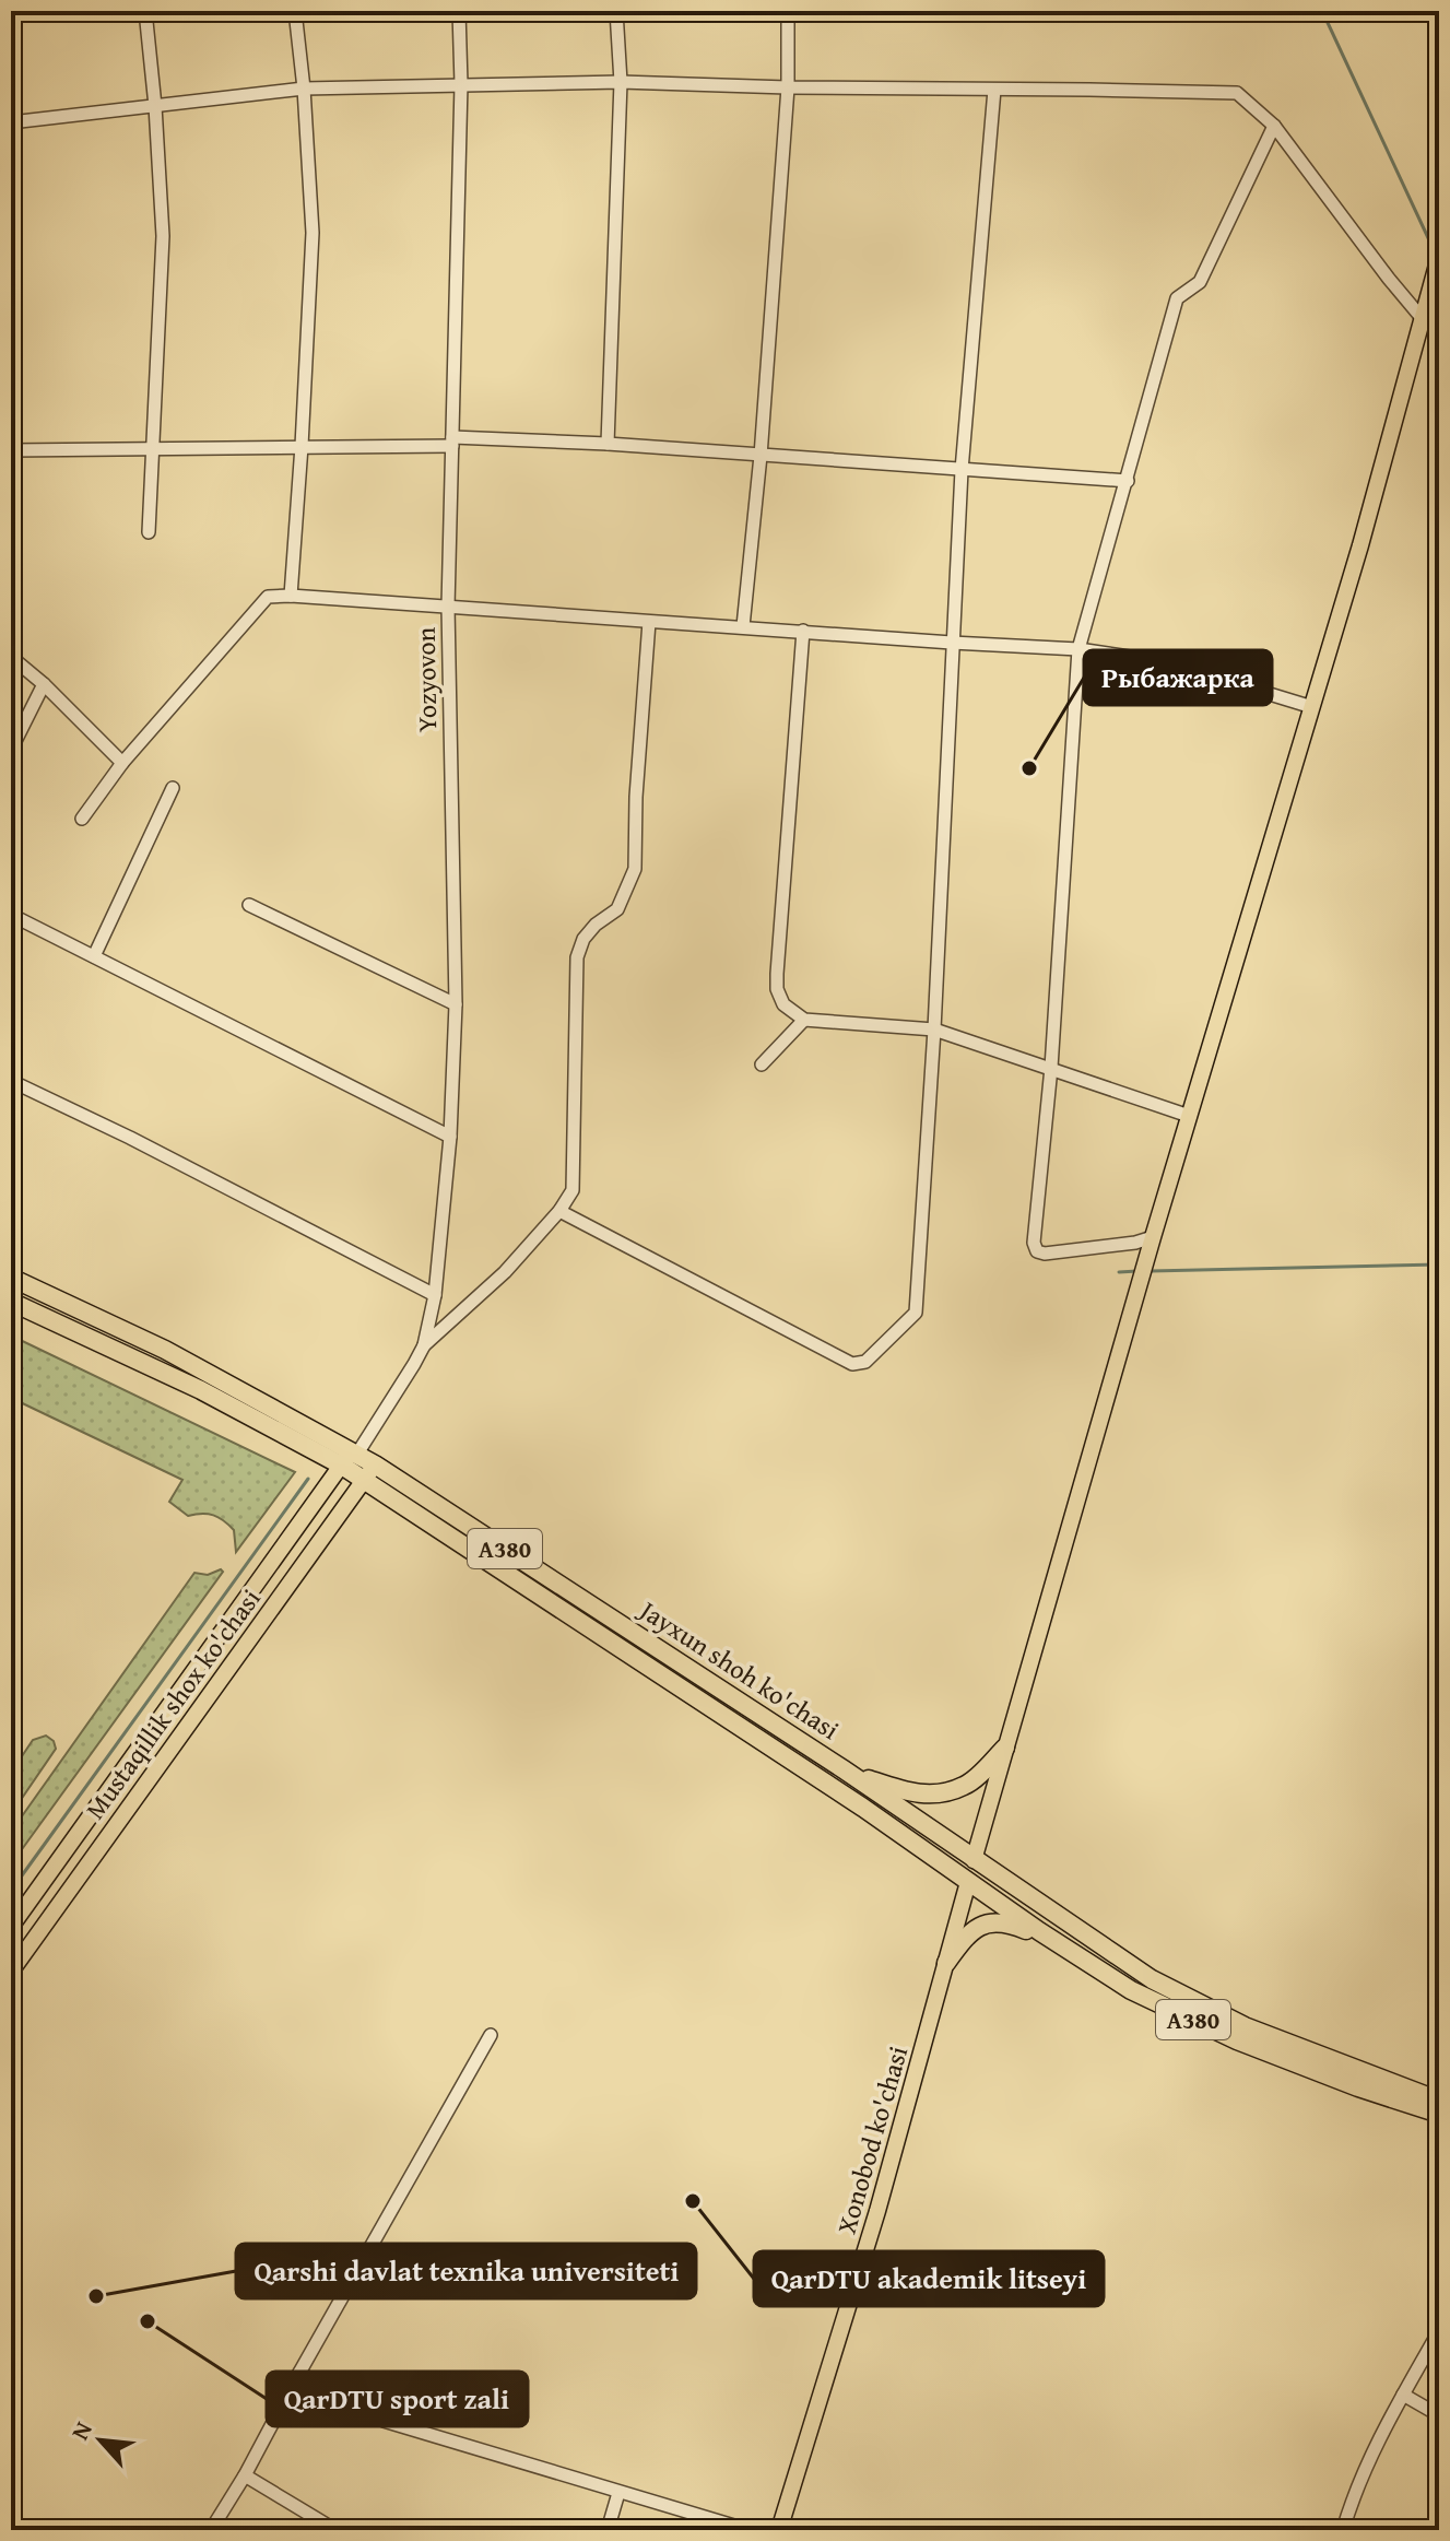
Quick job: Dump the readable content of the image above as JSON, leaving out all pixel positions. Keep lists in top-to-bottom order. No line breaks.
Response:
{"streets":{"highway":["A380","Jayxun shoh ko'chasi"],"main road":["Mustaqillik shox ko'chasi","Xonobod ko'chasi"],"street":["Yozyovon"]},"crossings":[["Jayxun shoh ko'chasi","Mustaqillik shox ko'chasi"],["Jayxun shoh ko'chasi","Xonobod ko'chasi"]],"places":["Рыбажарка","QarDTU akademik litseyi","Qarshi davlat texnika universiteti","QarDTU sport zali"],"north":"top left"}
